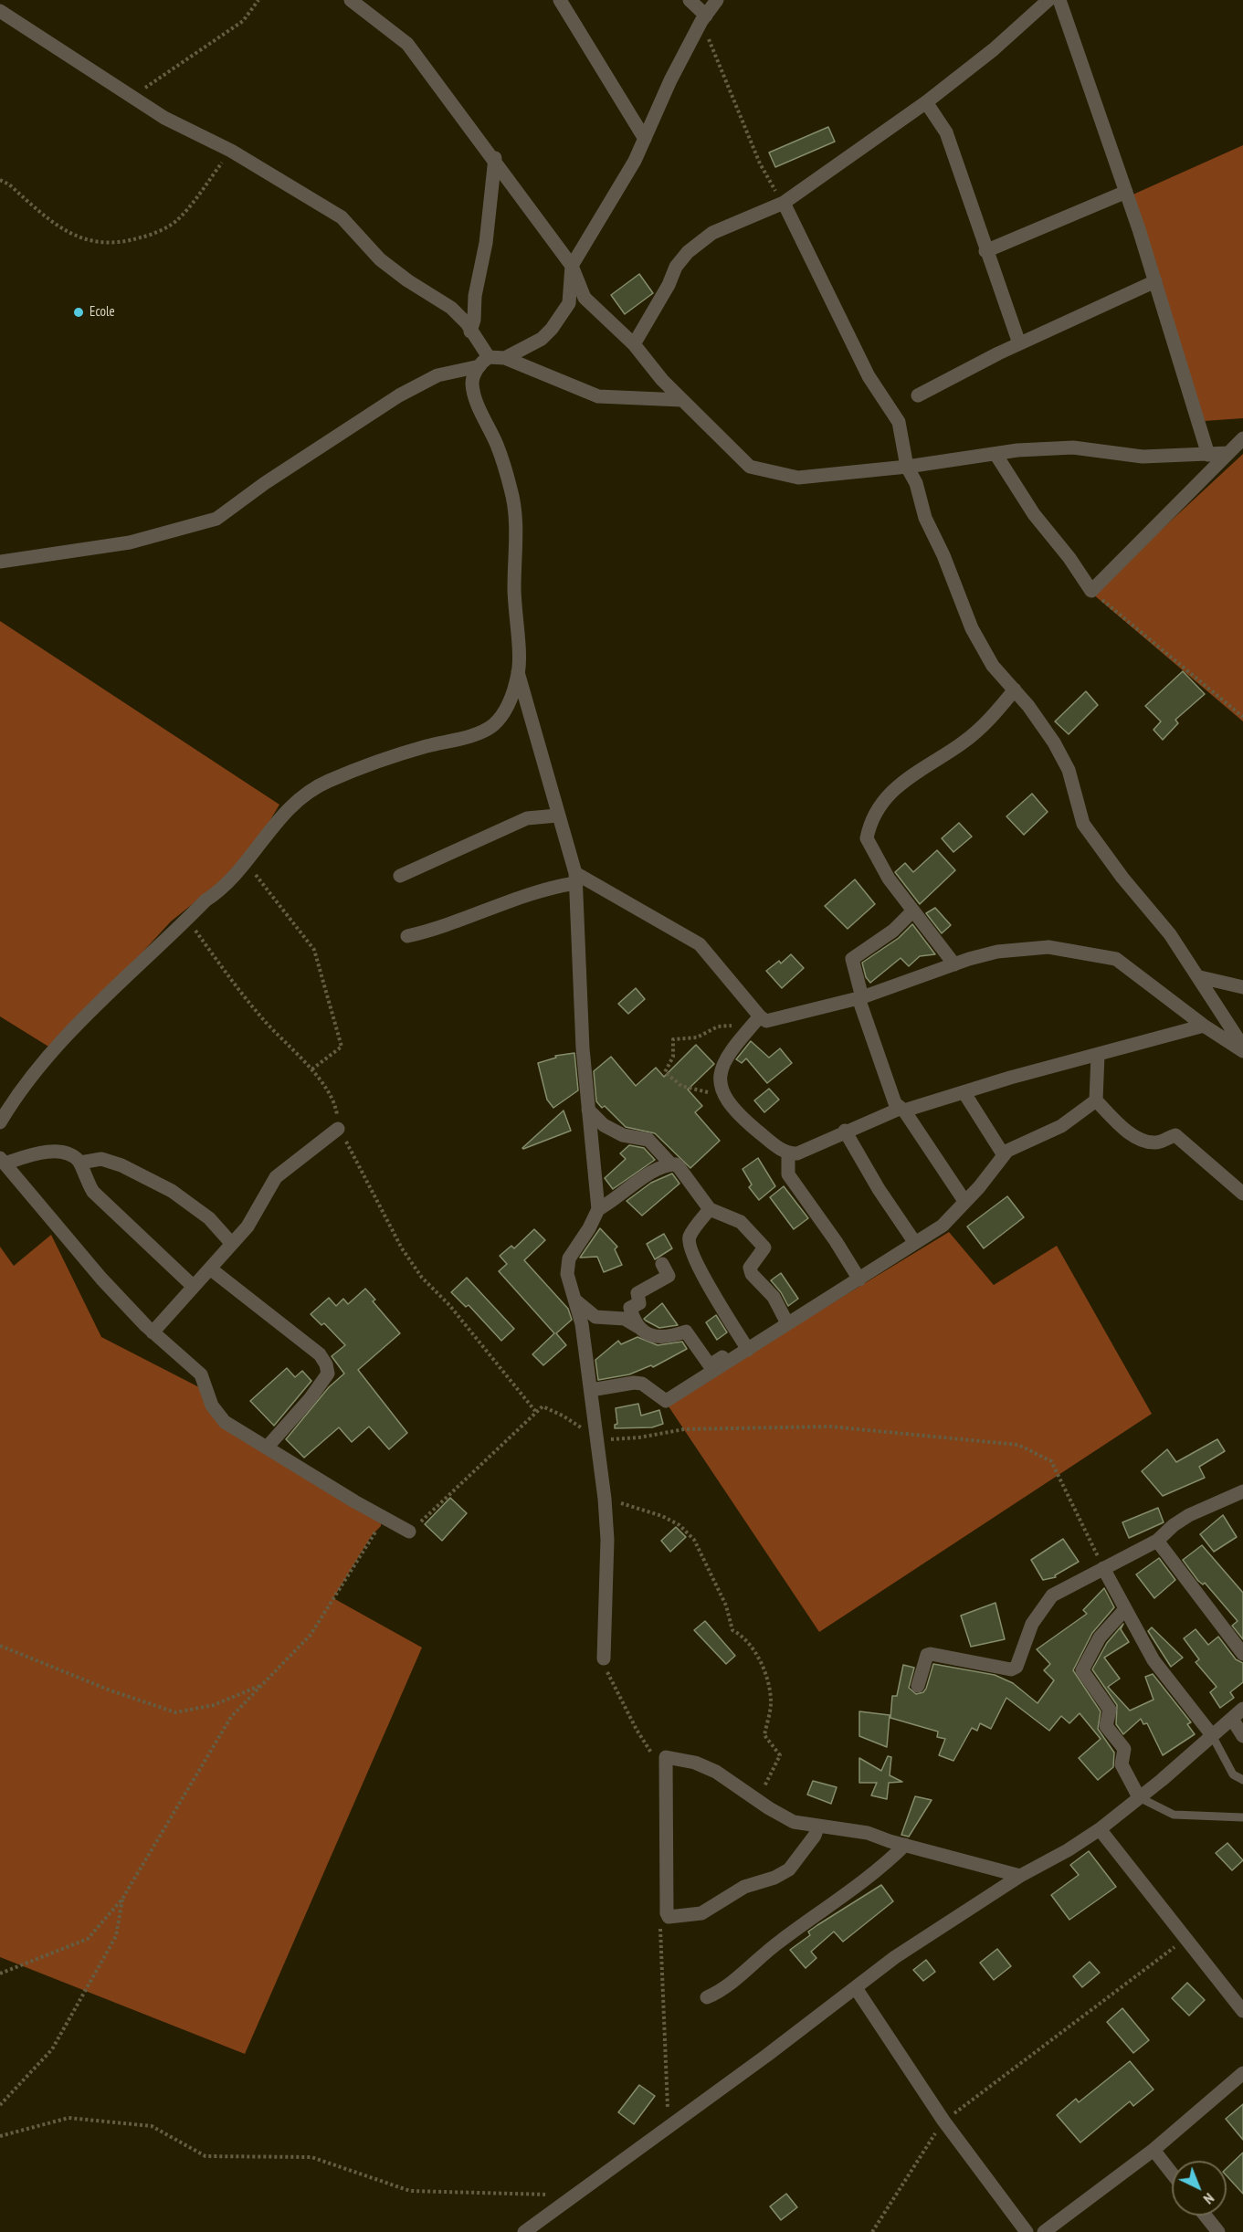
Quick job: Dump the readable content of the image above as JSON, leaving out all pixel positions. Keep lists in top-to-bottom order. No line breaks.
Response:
{"places":["Ecole"],"north":"bottom right"}
